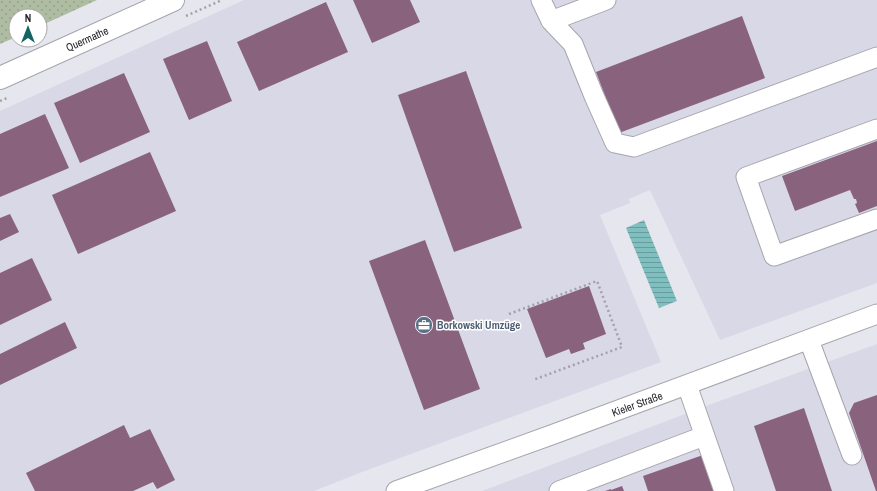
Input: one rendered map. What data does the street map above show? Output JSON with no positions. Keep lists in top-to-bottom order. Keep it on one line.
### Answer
{"streets":{"main road":["Quermathe"],"street":["Kieler Straße"]},"places":{"office":["Borkowski Umzüge"]},"north":"top"}
